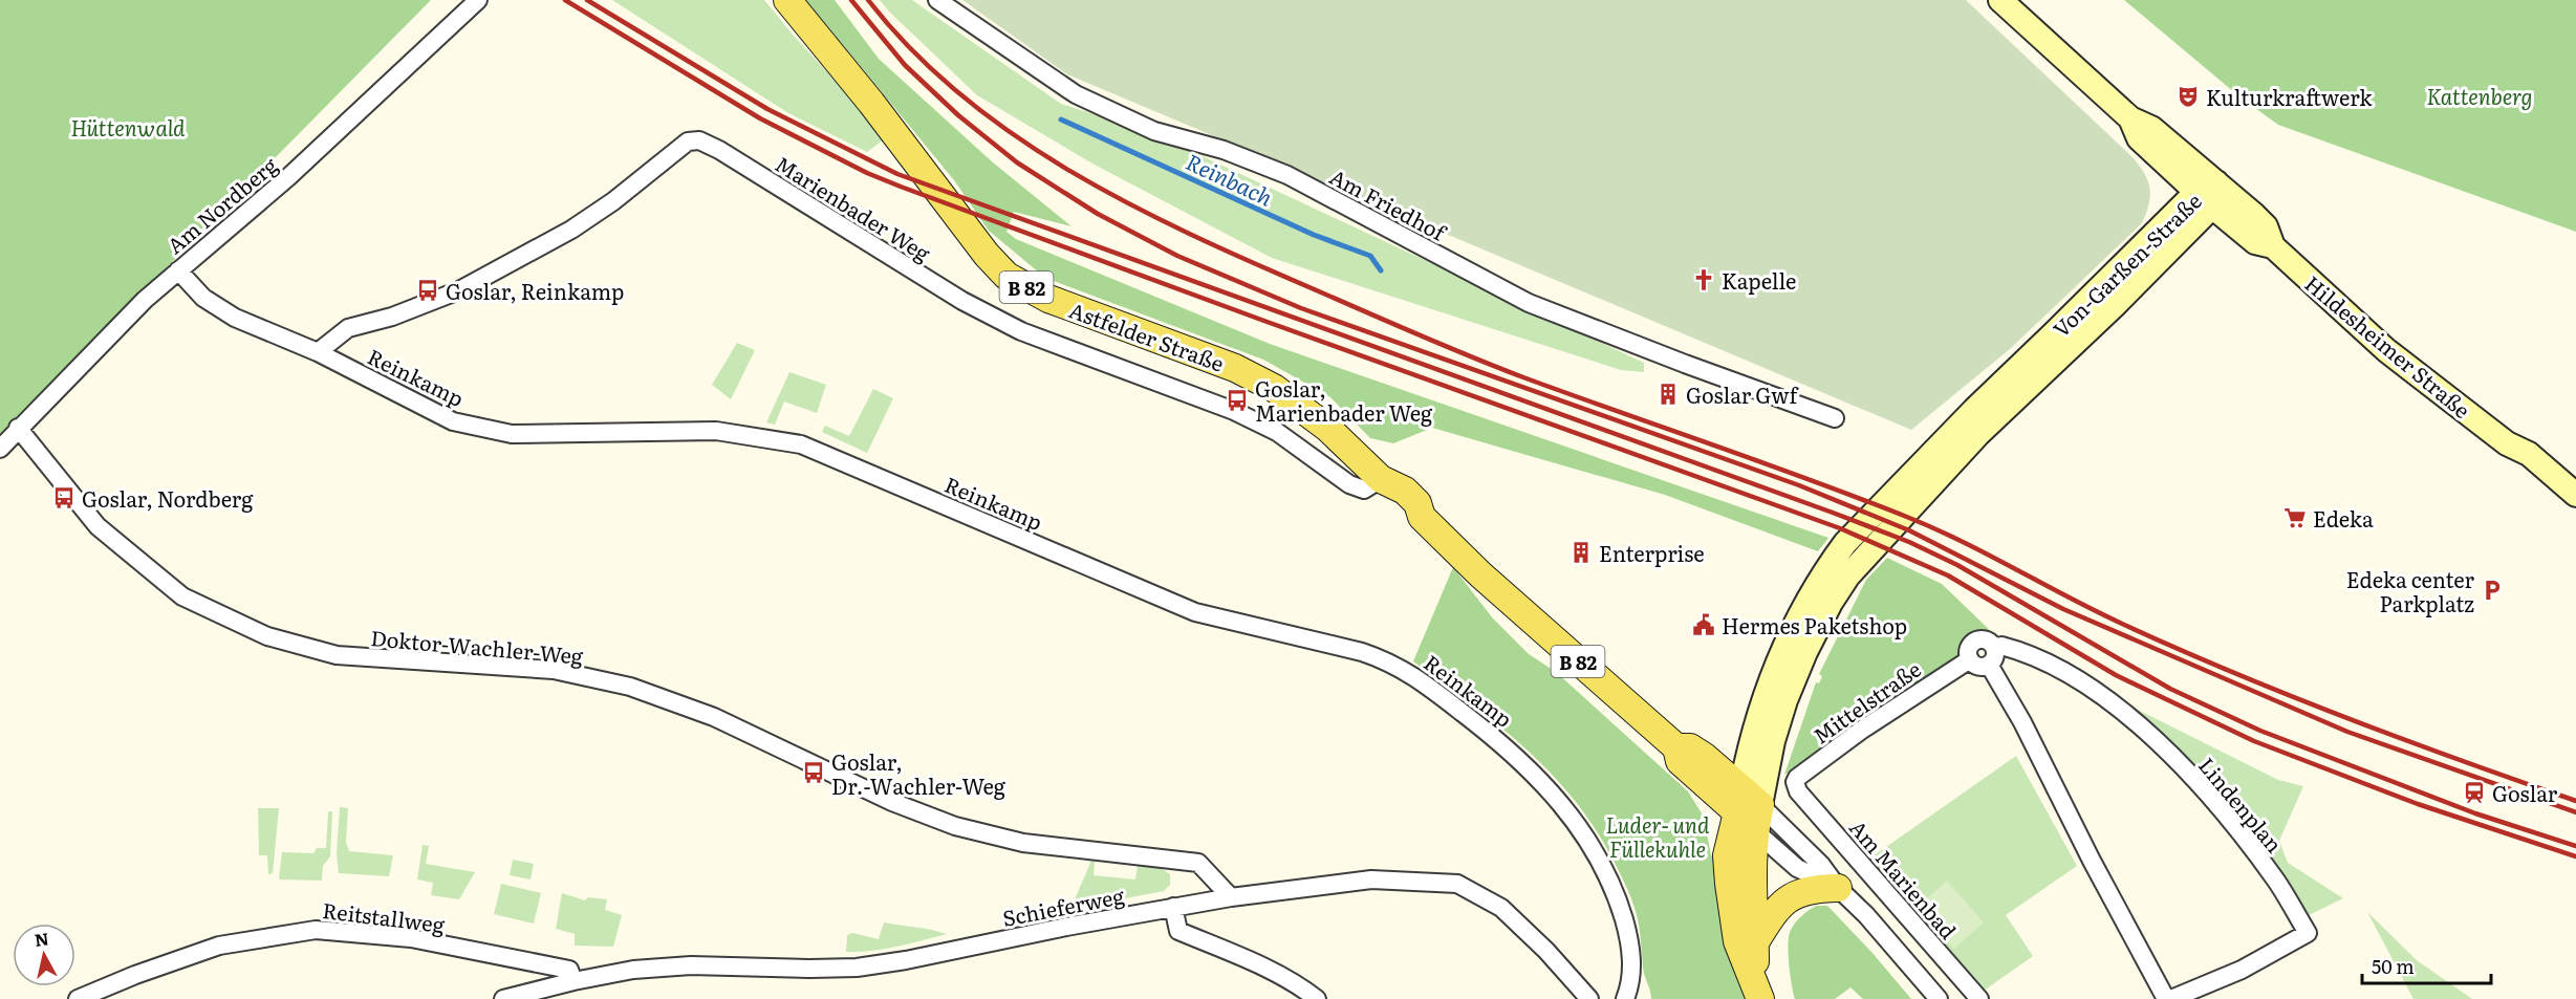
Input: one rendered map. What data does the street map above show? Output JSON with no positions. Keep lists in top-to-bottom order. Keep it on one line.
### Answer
{"streets":{"main road":["Von-Garßen-Straße","B 82","Astfelder Straße","Hildesheimer Straße"],"street":["Am Friedhof","Am Nordberg","Marienbader Weg","Reinkamp","Doktor-Wachler-Weg","Mittelstraße","Lindenplan","Am Marienbad","Schieferweg","Reitstallweg"]},"crossings":[["Am Nordberg","Reinkamp"],["Am Nordberg","Doktor-Wachler-Weg"],["Marienbader Weg","Astfelder Straße"],["Marienbader Weg","Reinkamp"],["Von-Garßen-Straße","Astfelder Straße"],["Von-Garßen-Straße","Hildesheimer Straße"],["Doktor-Wachler-Weg","Schieferweg"],["Mittelstraße","Lindenplan"],["Mittelstraße","Am Marienbad"],["Schieferweg","Reitstallweg"]],"water":["Reinbach"],"parks":["Kattenberg","Hüttenwald","Luder- und Füllekuhle"],"places":{"theatre":["Kulturkraftwerk"],"church":["Kapelle"],"bus stop":["Goslar, Reinkamp","Goslar, Marienbader Weg","Goslar, Nordberg","Goslar, Dr.-Wachler-Weg"],"building":["Goslar Gwf","Enterprise"],"supermarket":["Edeka"],"parking":["Edeka center Parkplatz"],"public building":["Hermes Paketshop"],"station":["Goslar"]},"scale_bar":"50 m","north":"top"}
